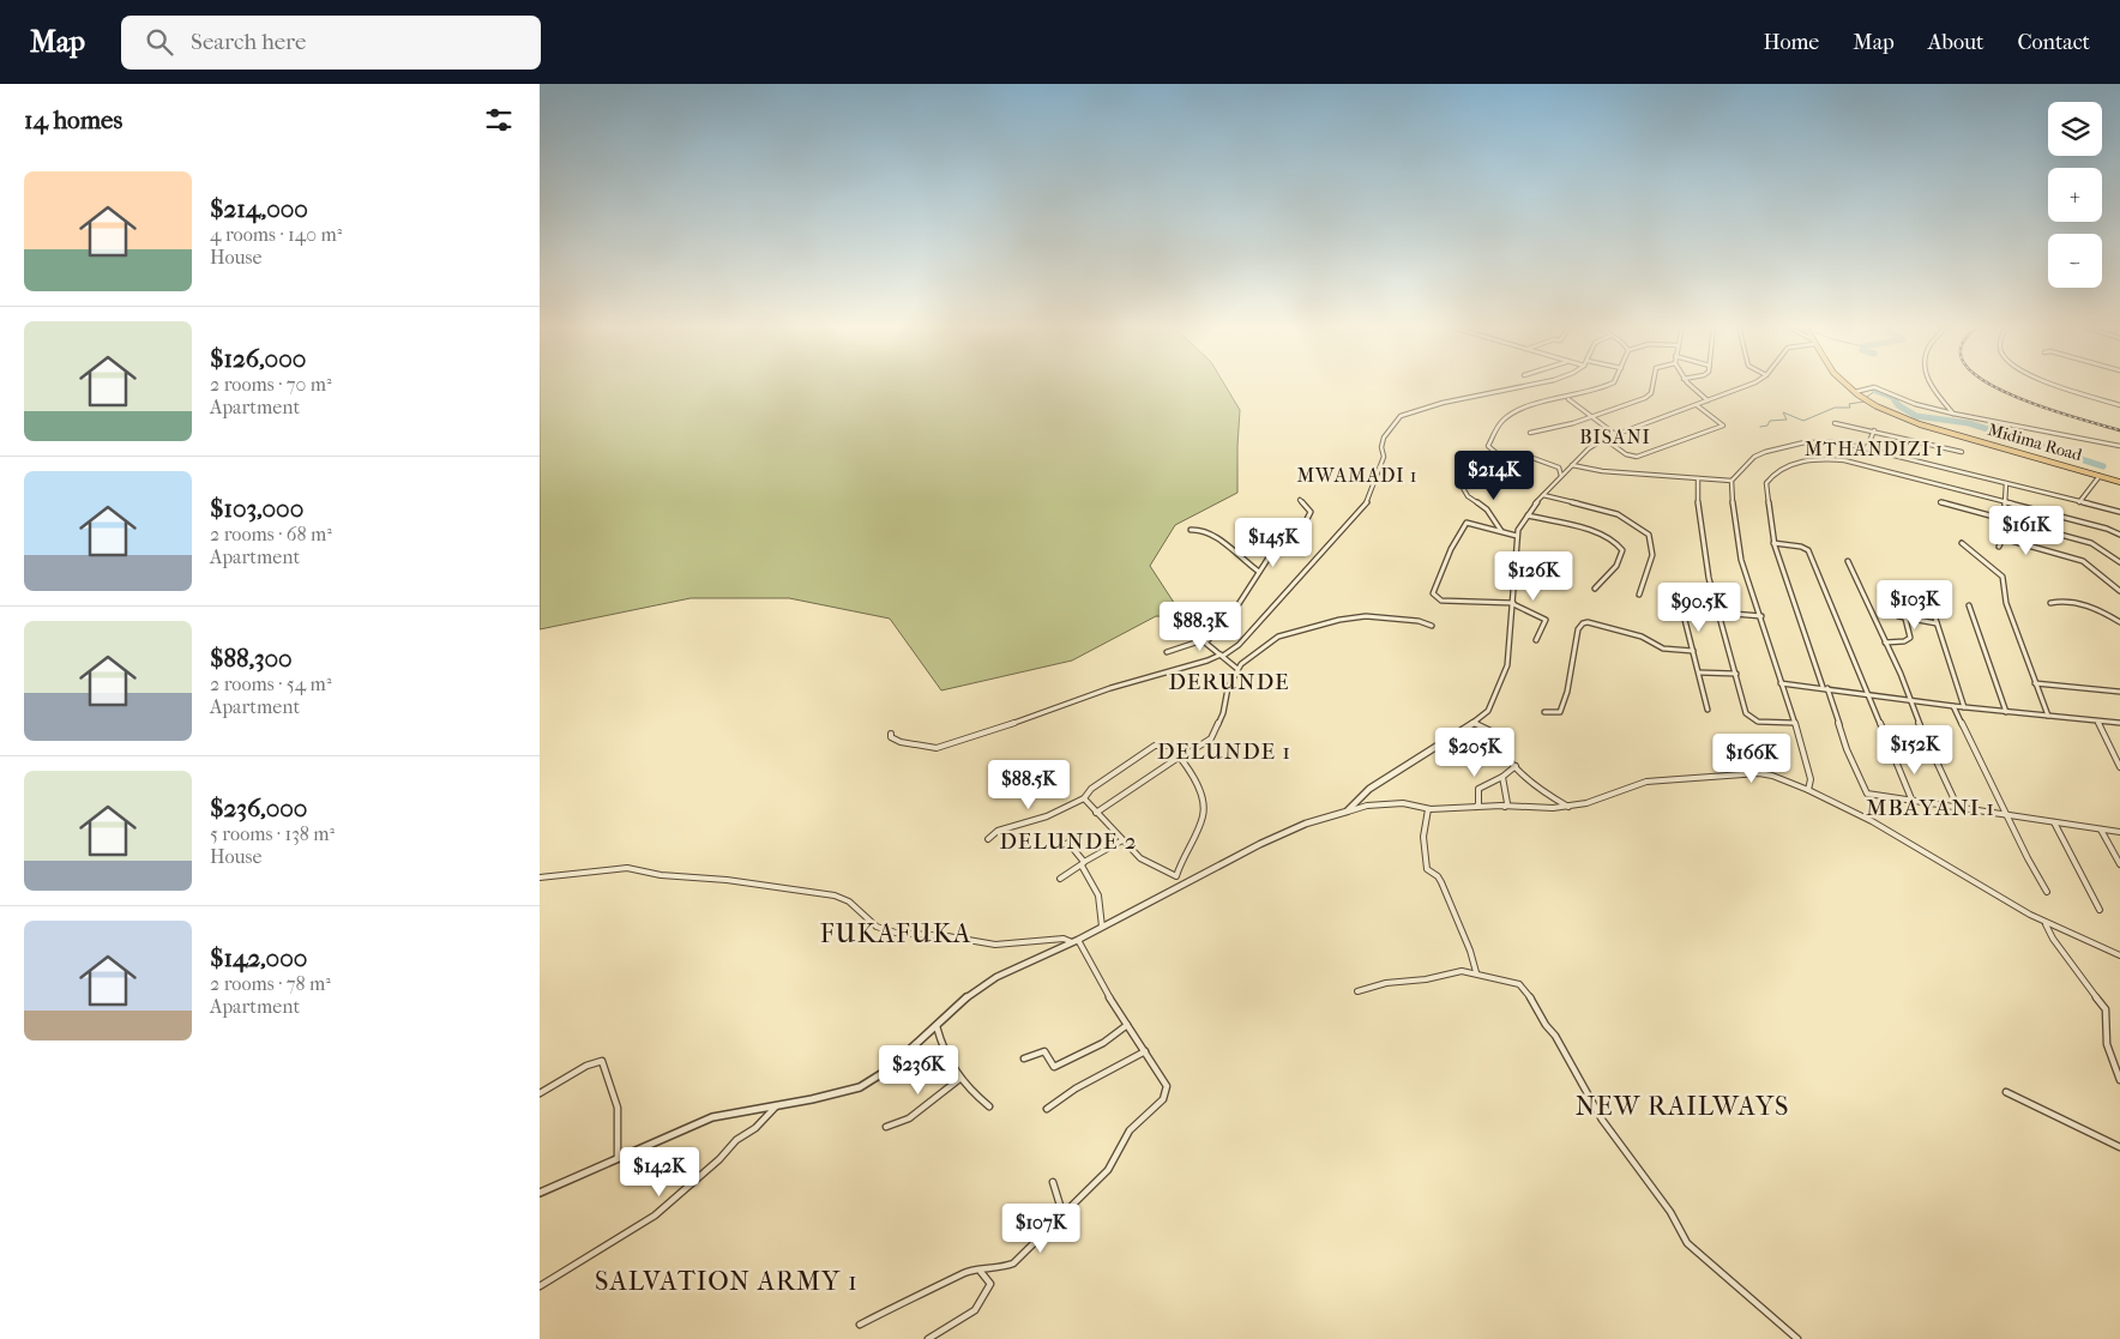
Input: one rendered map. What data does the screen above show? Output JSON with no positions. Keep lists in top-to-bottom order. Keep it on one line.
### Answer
{"streets":{"main road":["Midima Road"]},"districts":["BISANI","MTHANDIZI 1","MWAMADI 1","DERUNDE","DELUNDE 1","MBAYANI 1","DELUNDE 2","FUKAFUKA","NEW RAILWAYS","SALVATION ARMY 1"],"page":{"header":"Map","search":"Search here","nav":["Home","Map","About","Contact"],"heading":"14 homes","map_buttons":["+","−"],"list":[{"name":"$214,000","note":"4 rooms · 140 m² · House"},{"name":"$126,000","note":"2 rooms · 70 m² · Apartment"},{"name":"$103,000","note":"2 rooms · 68 m² · Apartment"},{"name":"$88,300","note":"2 rooms · 54 m² · Apartment"},{"name":"$236,000","note":"5 rooms · 138 m² · House"},{"name":"$142,000","note":"2 rooms · 78 m² · Apartment"}],"price":["$214K","$161K","$145K","$126K","$103K","$90.5K","$88.3K","$152K","$205K","$166K","$88.5K","$236K","$142K","$107K"]}}
